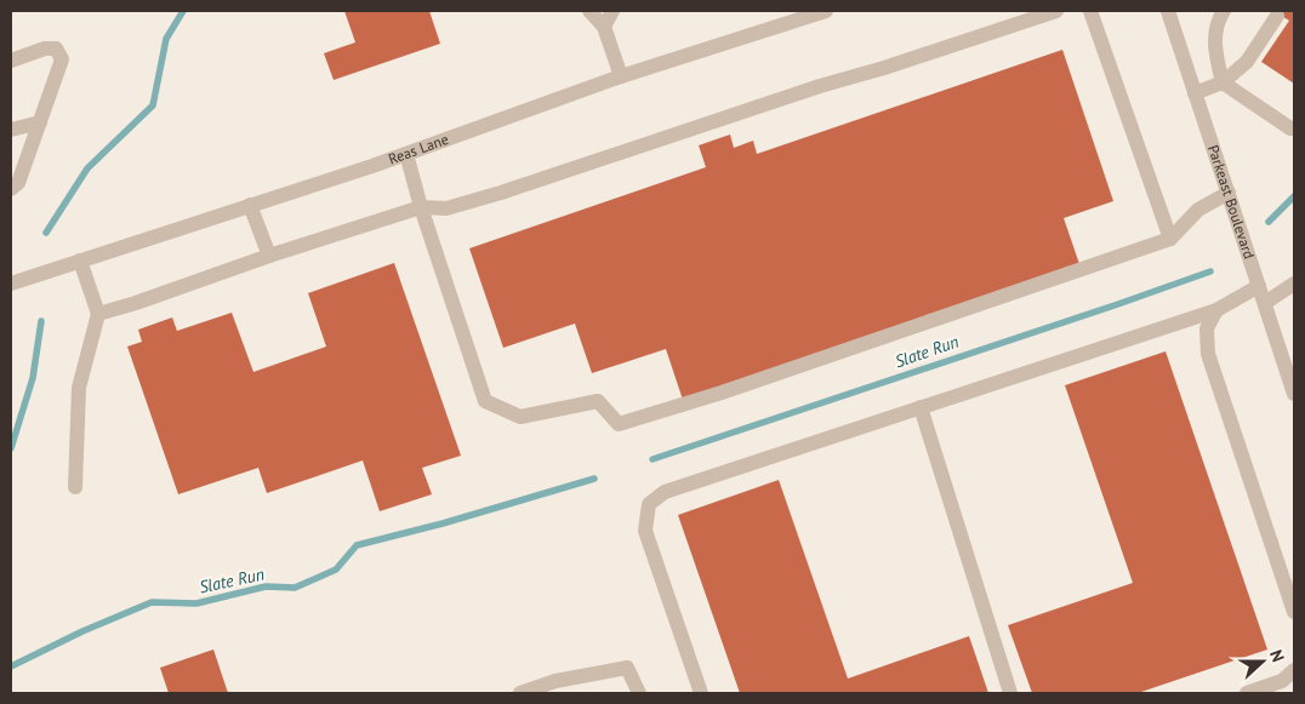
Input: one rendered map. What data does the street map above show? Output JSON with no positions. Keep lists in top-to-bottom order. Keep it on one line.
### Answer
{"streets":{"street":["Reas Lane","Parkeast Boulevard"]},"water":["Slate Run"],"north":"right"}
